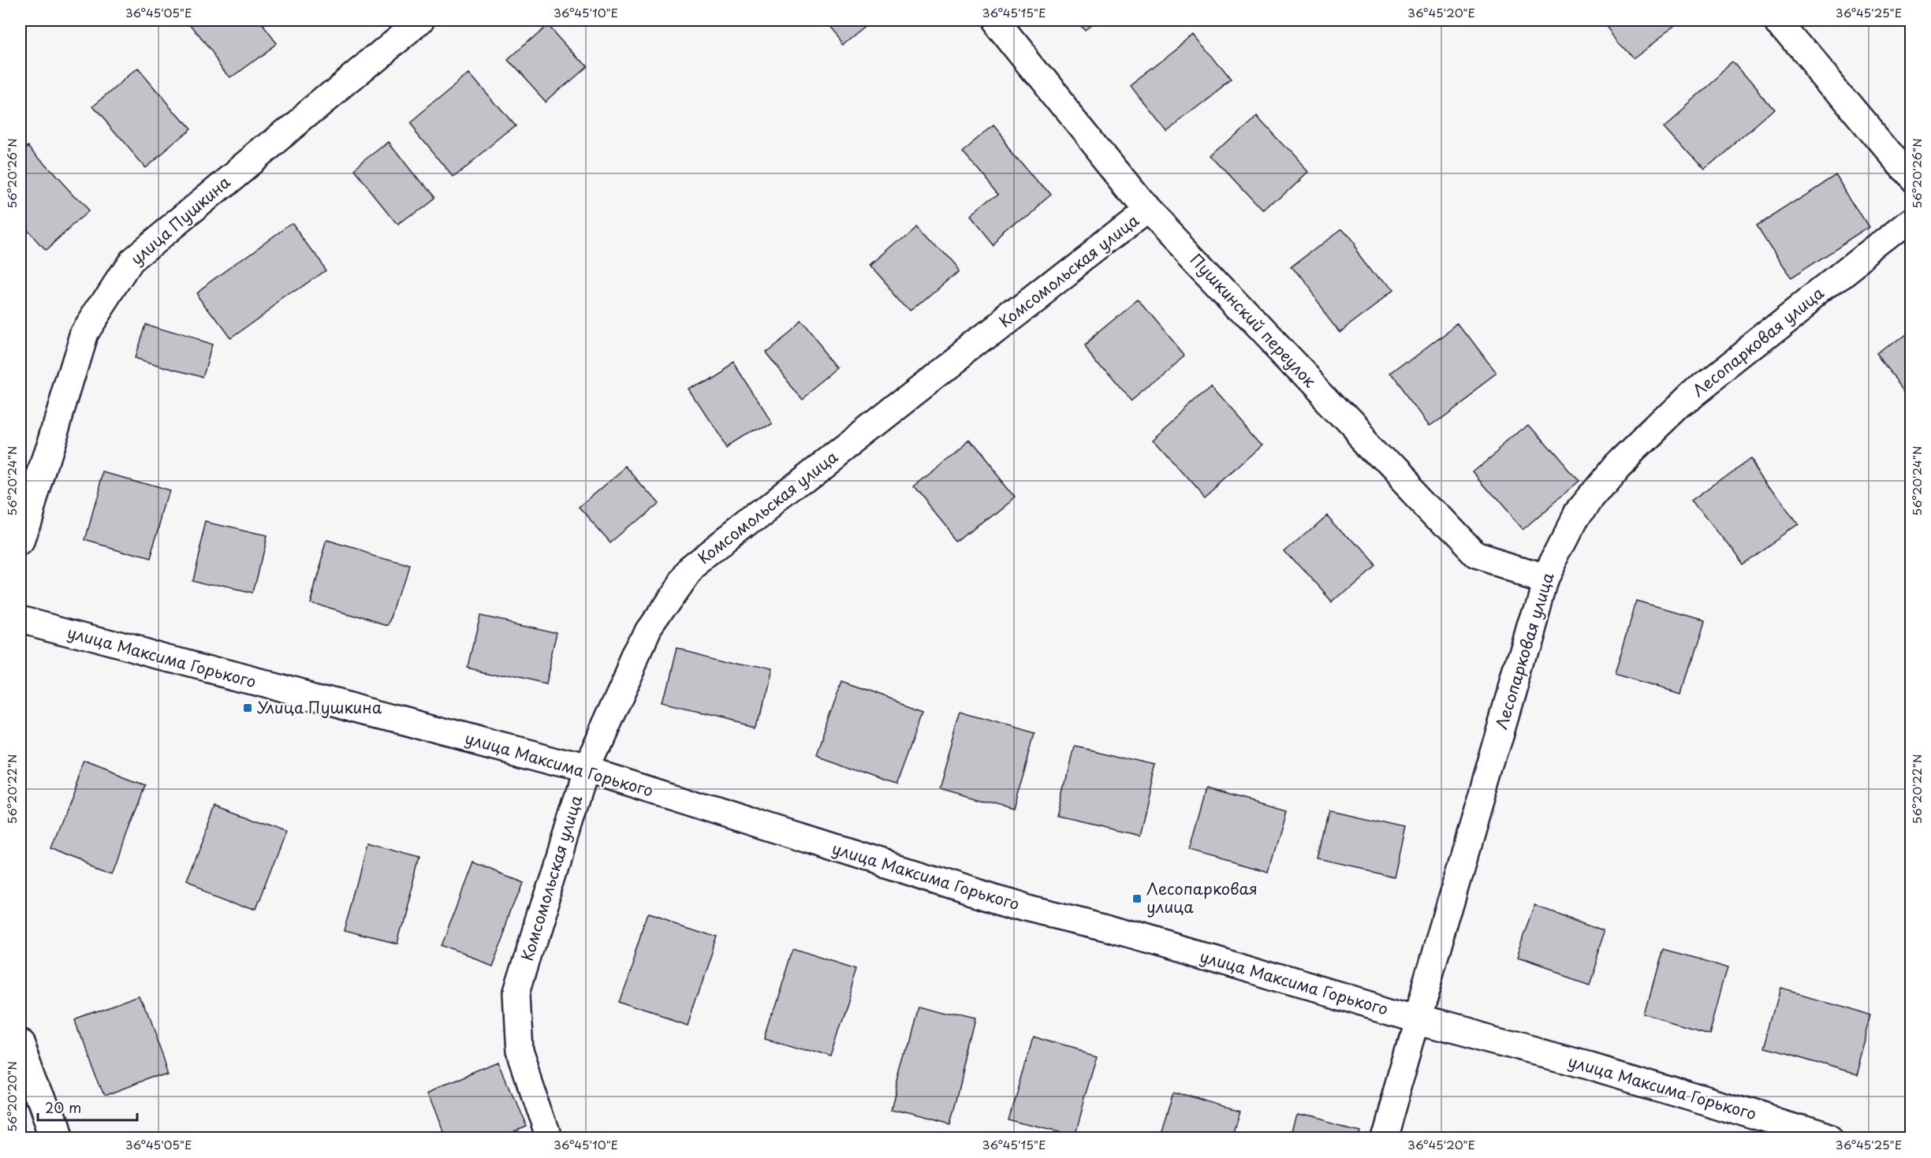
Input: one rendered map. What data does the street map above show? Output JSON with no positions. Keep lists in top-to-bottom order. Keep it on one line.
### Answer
{"streets":{"street":["улица Пушкина","Комсомольская улица","Пушкинский переулок","Лесопарковая улица","улица Максима Горького"]},"crossings":[["Комсомольская улица","Пушкинский переулок"],["Комсомольская улица","улица Максима Горького"],["Пушкинский переулок","Лесопарковая улица"],["Лесопарковая улица","улица Максима Горького"]],"places":{"transit":["Улица Пушкина","Лесопарковая улица"]},"scale_bar":"20 m","coordinates":["36°45'05\"E","36°45'10\"E","36°45'15\"E","36°45'20\"E","36°45'25\"E","56°20'26\"N","56°20'24\"N","56°20'22\"N","56°20'20\"N"]}
